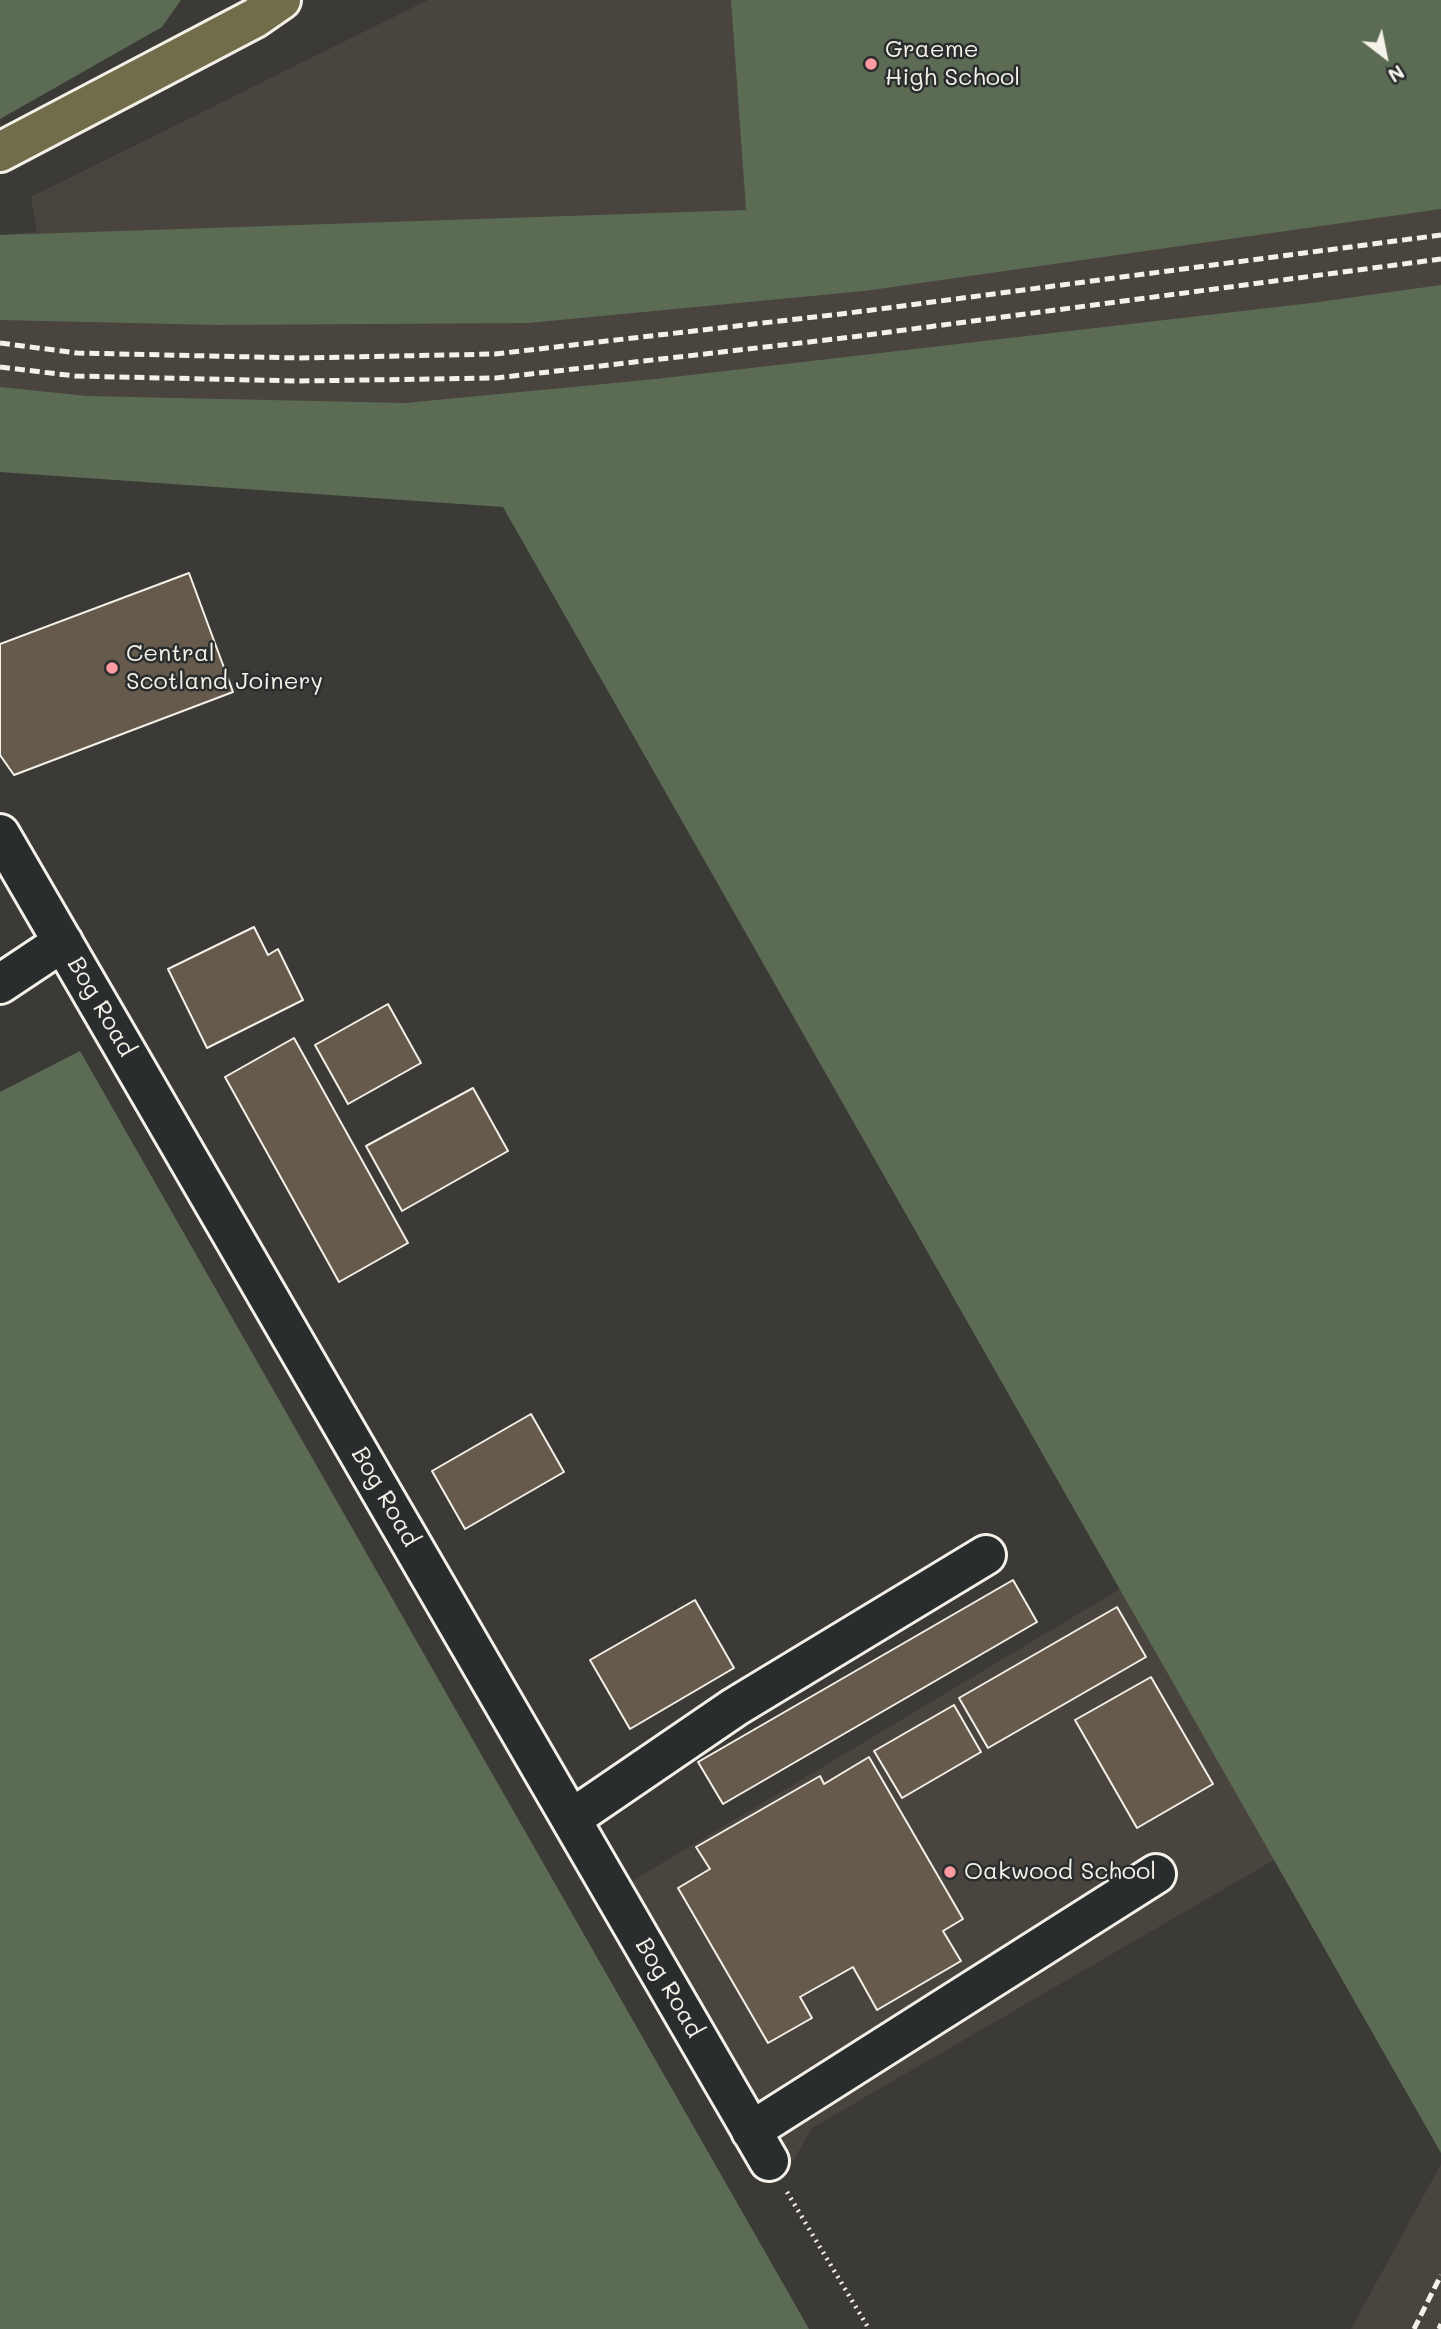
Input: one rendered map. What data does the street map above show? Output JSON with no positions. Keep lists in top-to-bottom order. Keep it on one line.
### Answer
{"streets":{"street":["Bog Road"]},"places":["Graeme High School","Central Scotland Joinery","Oakwood School"],"north":"bottom right"}
